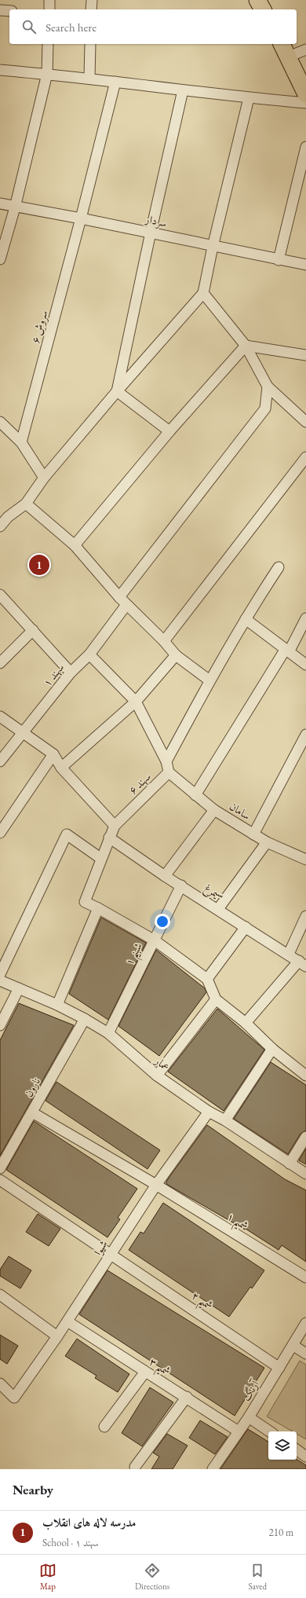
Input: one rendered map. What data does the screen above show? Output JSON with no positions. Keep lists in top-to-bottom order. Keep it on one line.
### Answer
{"streets":{"street":["سردار","سروش ۶","سهند ۱","سهند ۶","سامان","سیمرغ","شبنم ۱","عمار","نارون","شمیم ۱","شیوا","شمیم ۲","شمیم ۳","آرنگ"]},"crossings":[["سردار","سروش ۶"],["سهند ۶","سامان"],["سهند ۶","سیمرغ"],["سیمرغ","شبنم ۱"],["شبنم ۱","عمار"],["عمار","نارون"],["عمار","شیوا"],["نارون","شمیم ۱"],["شمیم ۱","شیوا"],["شیوا","شمیم ۲"],["شیوا","شمیم ۳"],["شمیم ۲","آرنگ"],["شمیم ۳","آرنگ"]],"page":{"search":"Search here","pins":"1","heading":"Nearby","list":[{"mark":"1","name":"مدرسه لاله های انقلاب","note":"School · سهند ۱","value":"210 m"}],"nav":["Map","Directions","Saved"]}}
